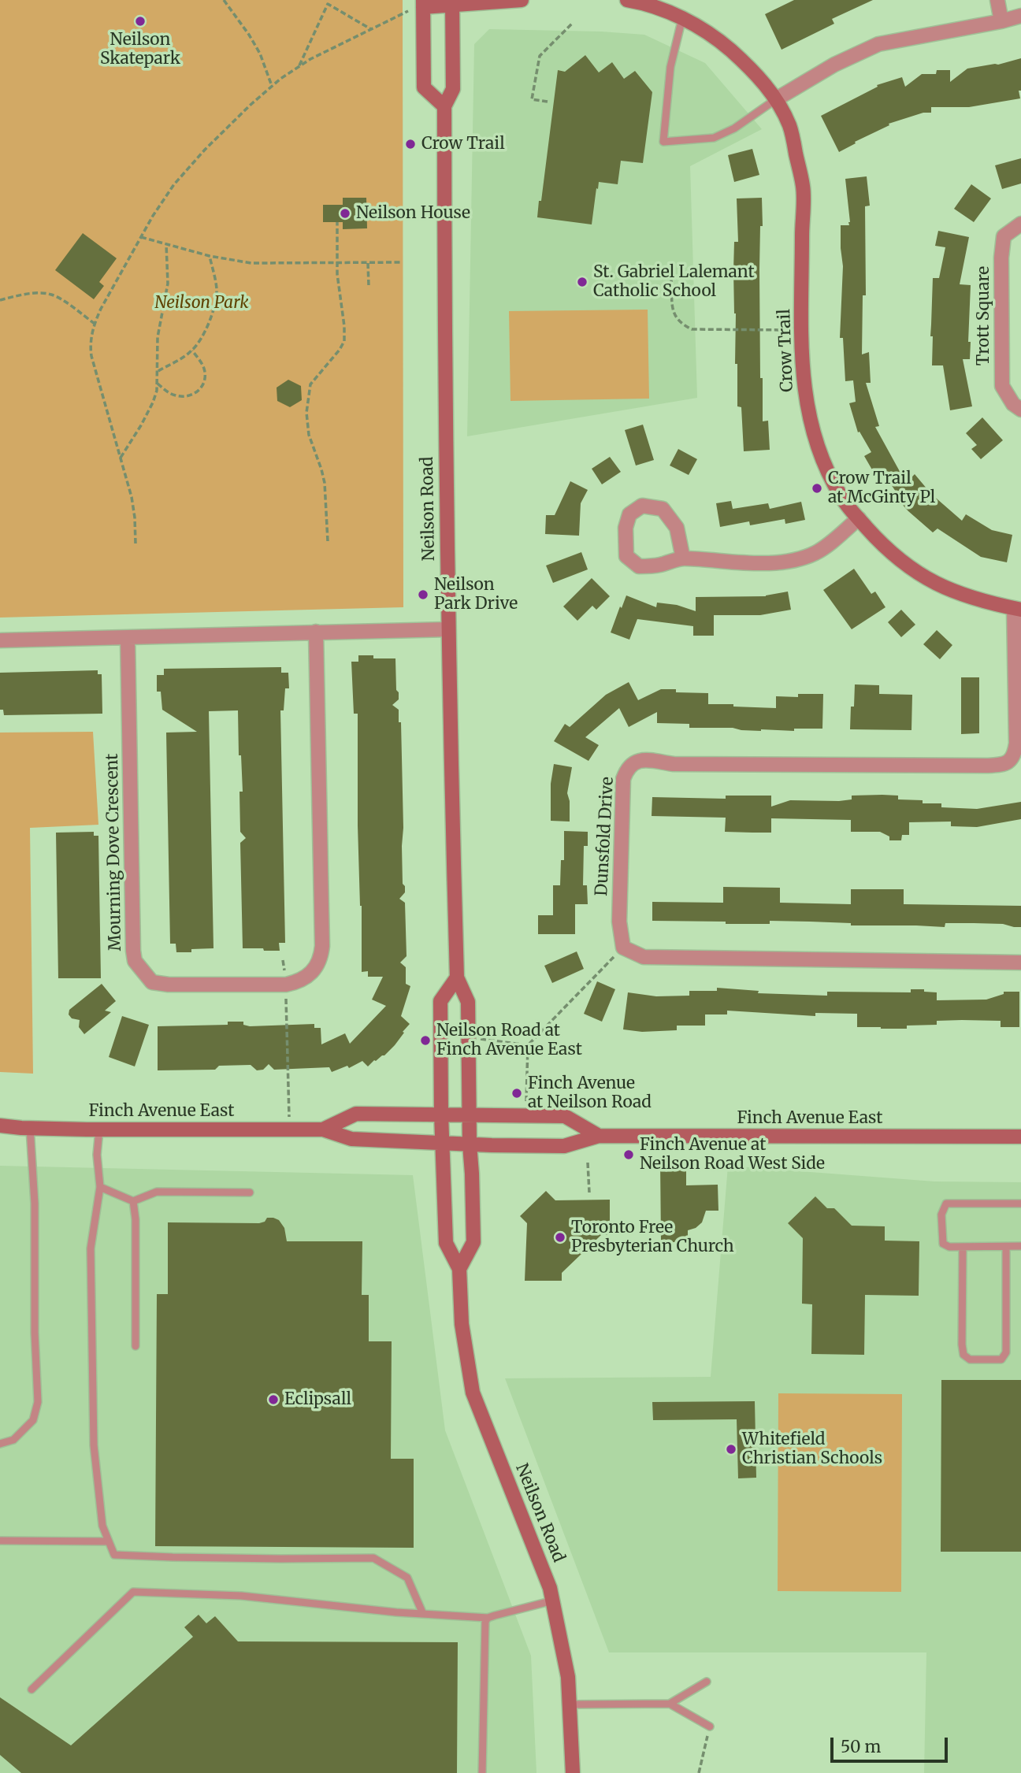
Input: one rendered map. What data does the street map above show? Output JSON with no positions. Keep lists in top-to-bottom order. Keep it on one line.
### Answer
{"streets":{"main road":["Crow Trail","Neilson Road","Finch Avenue East"],"street":["Trott Square","Dunsfold Drive","Mourning Dove Crescent"]},"crossings":[["Crow Trail","Dunsfold Drive"],["Neilson Road","Finch Avenue East"]],"parks":["Neilson Park"],"places":["Neilson Skatepark","Crow Trail","Neilson House","St. Gabriel Lalemant Catholic School","Crow Trail at McGinty Pl","Neilson Park Drive","Neilson Road at Finch Avenue East","Finch Avenue at Neilson Road","Finch Avenue at Neilson Road West Side","Toronto Free Presbyterian Church","Eclipsall","Whitefield Christian Schools"],"scale_bar":"50 m"}
